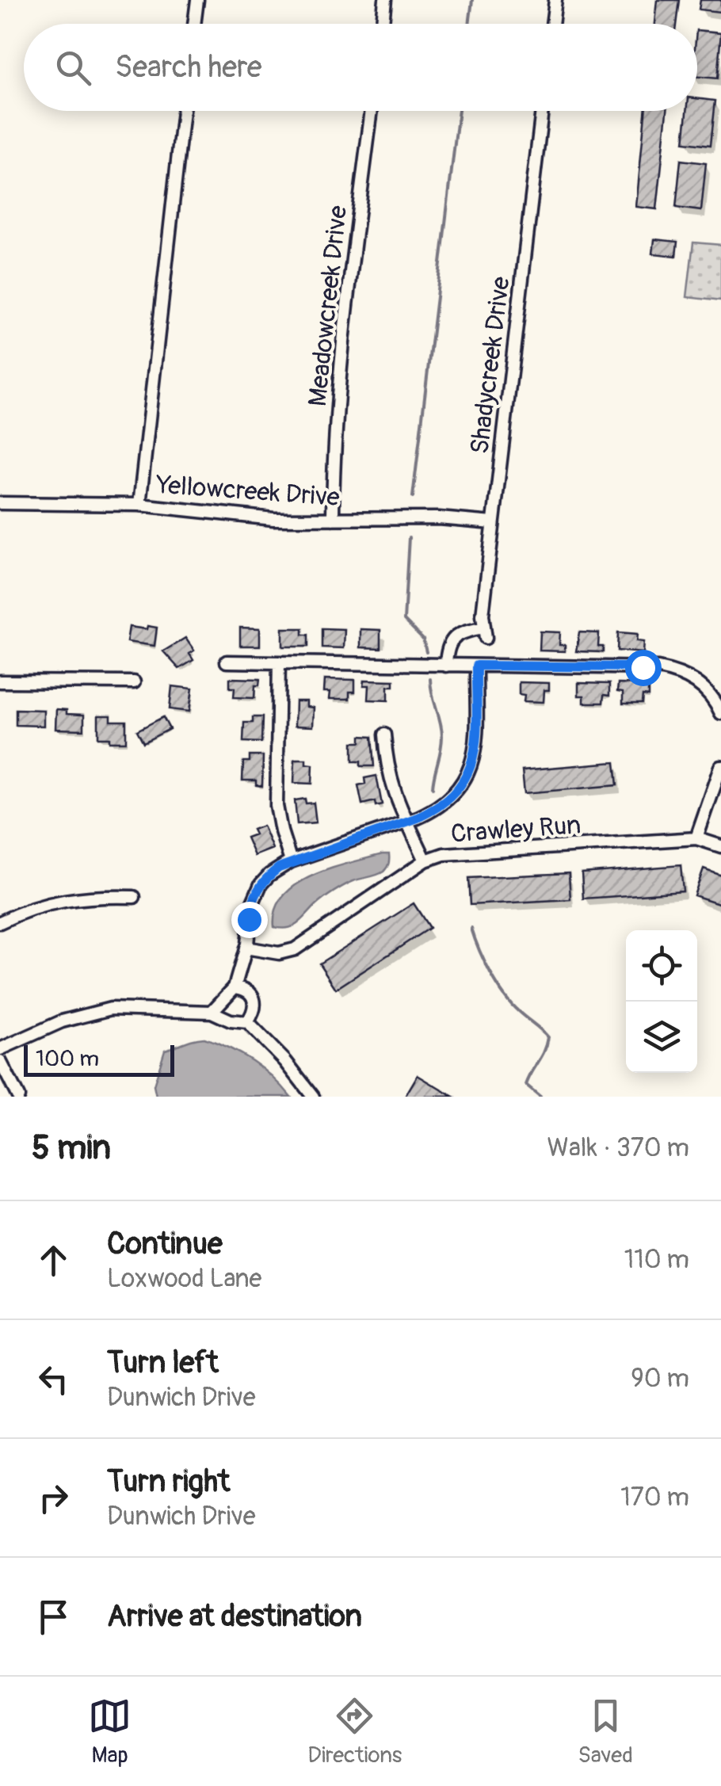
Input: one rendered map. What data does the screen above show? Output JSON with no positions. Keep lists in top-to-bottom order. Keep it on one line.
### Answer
{"streets":{"street":["Meadowcreek Drive","Shadycreek Drive","Yellowcreek Drive","Crawley Run"]},"crossings":[["Meadowcreek Drive","Yellowcreek Drive"],["Shadycreek Drive","Yellowcreek Drive"]],"scale_bar":"100 m","page":{"search":"Search here","scale":"100 m","heading":["5 min","Walk · 370 m"],"list":[["Continue","Loxwood Lane","110 m"],["Turn left","Dunwich Drive","90 m"],["Turn right","Dunwich Drive","170 m"],"Arrive at destination"],"nav":["Map","Directions","Saved"]}}
